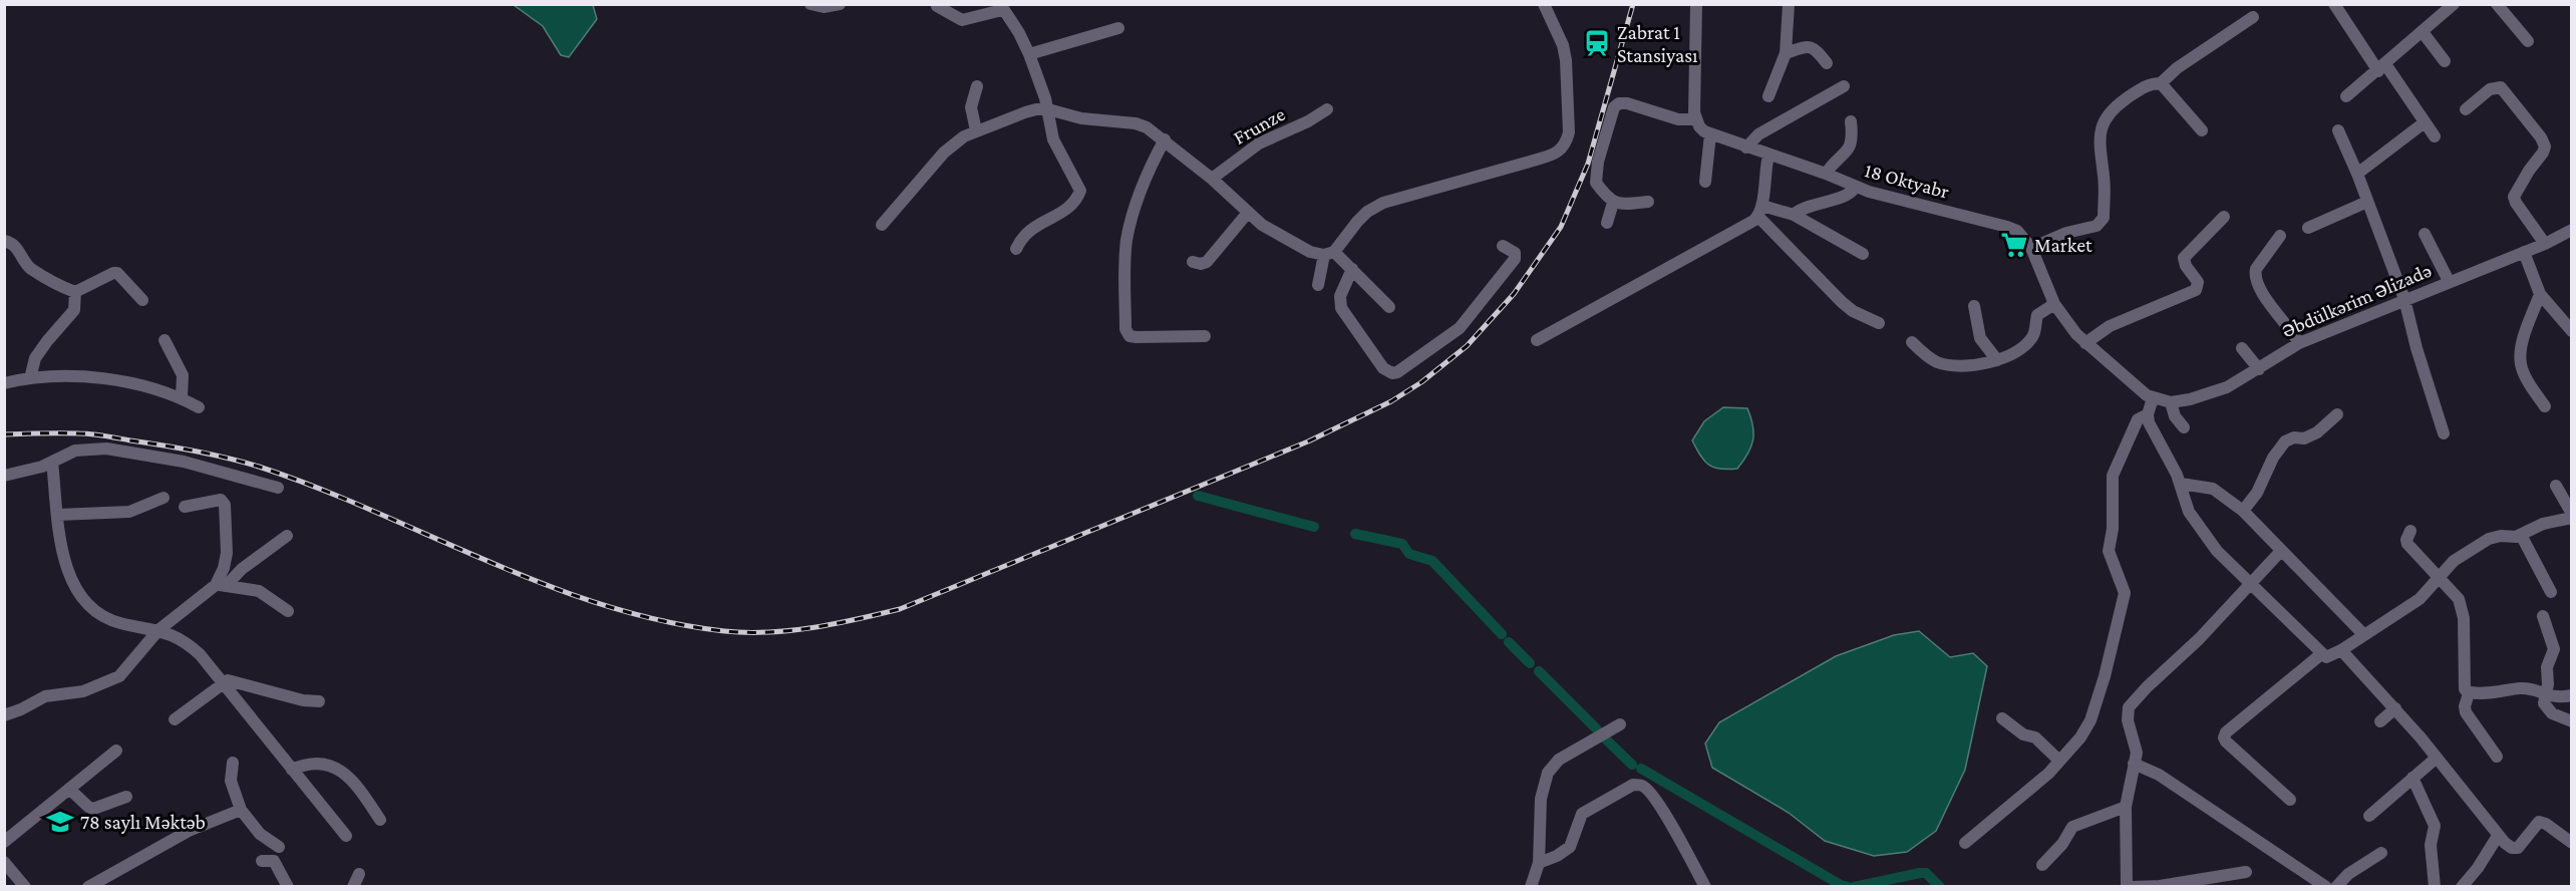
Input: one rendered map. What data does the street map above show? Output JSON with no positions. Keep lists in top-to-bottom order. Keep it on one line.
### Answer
{"streets":{"street":["Frunze","18 Oktyabr","Əbdülkərim Əlizadə"]},"crossings":[["18 Oktyabr","Əbdülkərim Əlizadə"]],"places":{"station":["Zabrat 1 Stansiyası"],"supermarket":["Market"],"school or university":["78 saylı Məktəb"]}}
